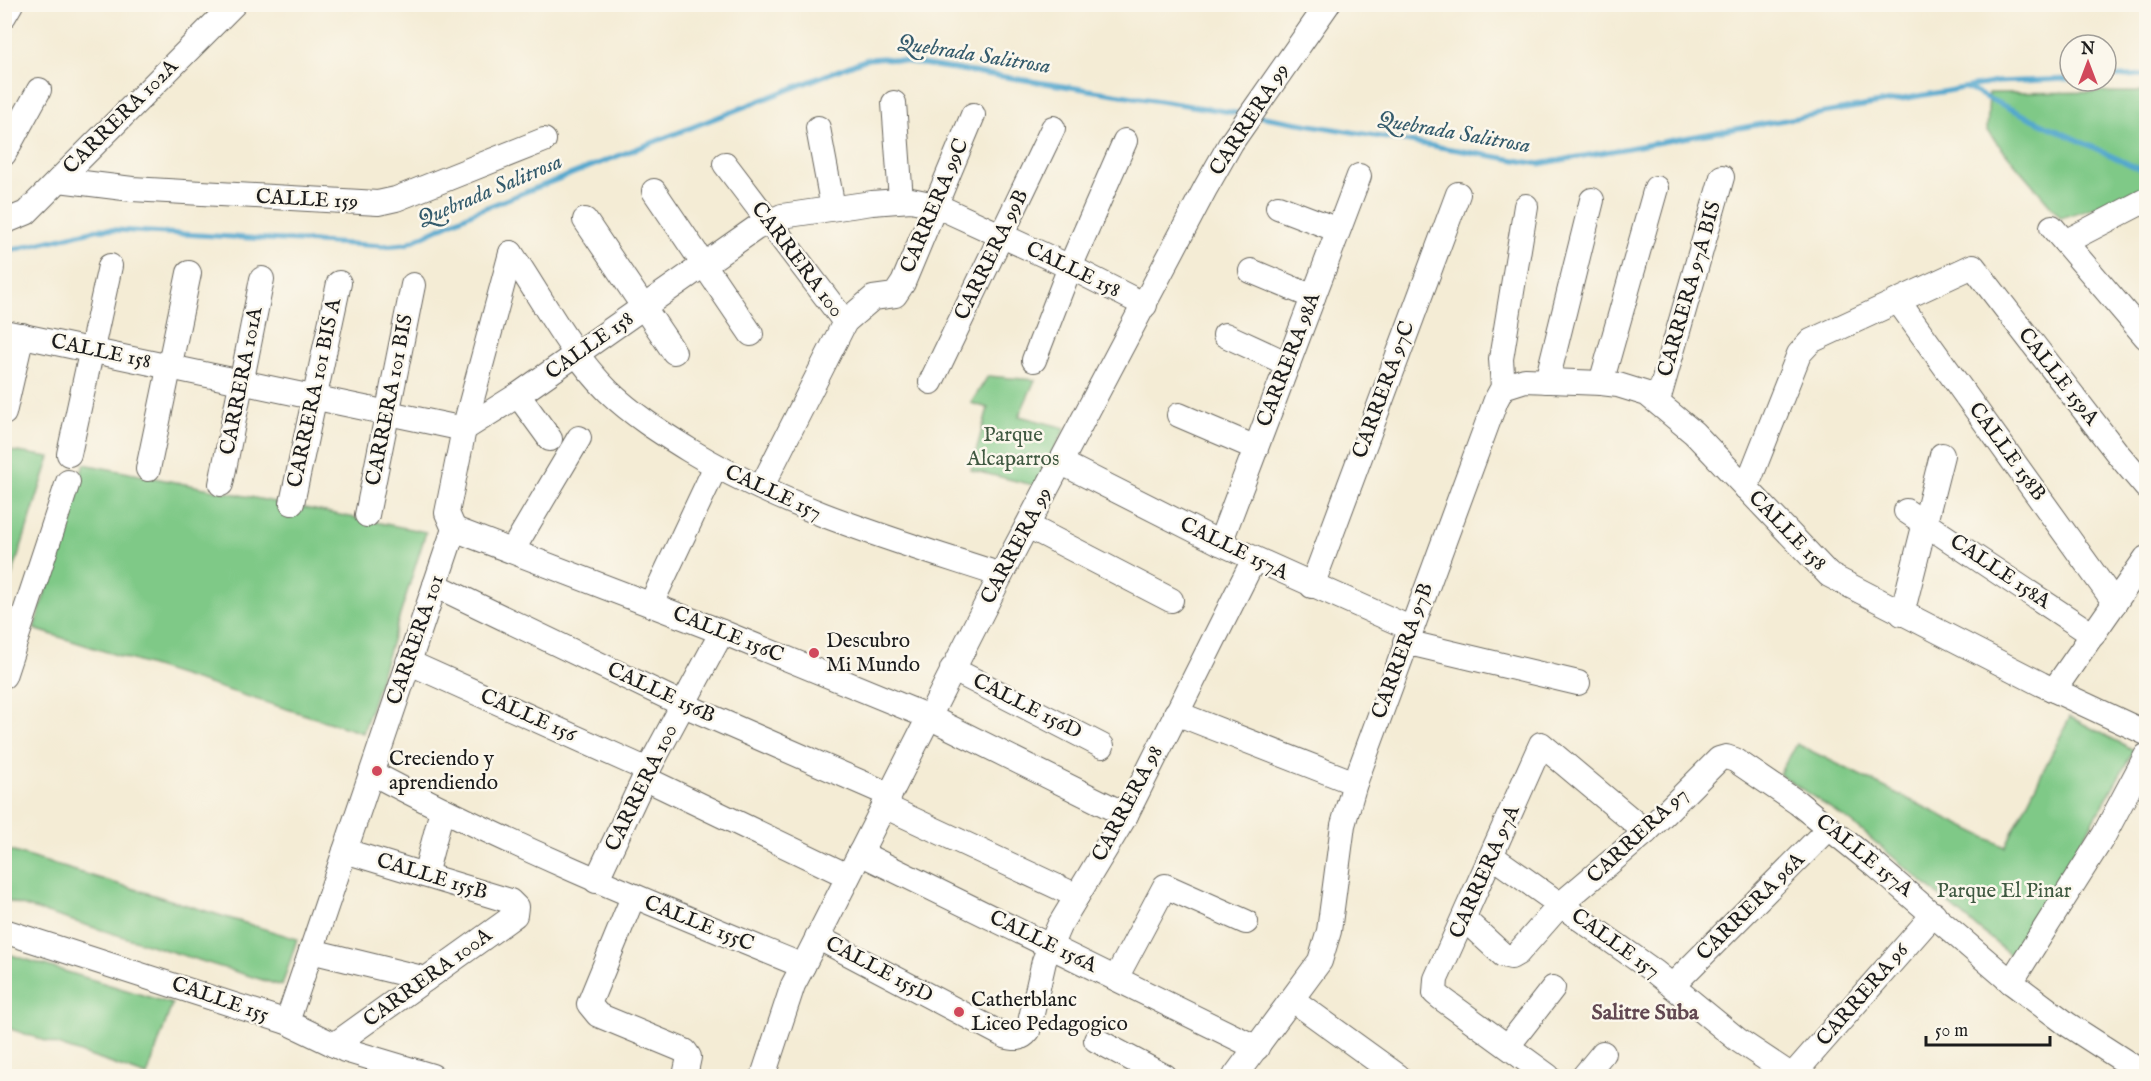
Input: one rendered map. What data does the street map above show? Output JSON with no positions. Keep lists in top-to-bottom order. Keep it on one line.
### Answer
{"streets":{"street":["CARRERA 102A","CARRERA 99","CALLE 159","CARRERA 99C","CARRERA 99B","CARRERA 100","CALLE 158","CARRERA 97A BIS","CARRERA 98A","CALLE 159A","CARRERA 101A","CARRERA 97C","CARRERA 101 BIS A","CARRERA 101 BIS","CALLE 158B","CALLE 157","CALLE 157A","CALLE 158A","CALLE 156C","CARRERA 101","CARRERA 97B","CALLE 156B","CALLE 156D","CALLE 156","CARRERA 98","CARRERA 97","CARRERA 97A","CALLE 155B","CARRERA 96A","CALLE 155C","CALLE 156A","CALLE 155D","CARRERA 100A","CARRERA 96","CALLE 155"]},"crossings":[["CARRERA 102A","CALLE 159"],["CARRERA 99","CALLE 158"],["CARRERA 99","CALLE 157"],["CARRERA 99","CALLE 157A"],["CARRERA 99","CALLE 156C"],["CARRERA 99","CALLE 156B"],["CARRERA 99","CALLE 156D"],["CARRERA 99","CALLE 156"],["CARRERA 99","CALLE 155C"],["CARRERA 99","CALLE 156A"],["CARRERA 99","CALLE 155D"],["CARRERA 99C","CARRERA 100"],["CARRERA 99C","CALLE 158"],["CARRERA 99B","CALLE 158"],["CARRERA 100","CALLE 158"],["CARRERA 100","CALLE 157"],["CARRERA 100","CALLE 156C"],["CARRERA 100","CALLE 156B"],["CARRERA 100","CALLE 156"],["CARRERA 100","CALLE 155C"],["CALLE 158","CARRERA 97A BIS"],["CALLE 158","CARRERA 101A"],["CALLE 158","CARRERA 101 BIS A"],["CALLE 158","CARRERA 101 BIS"],["CALLE 158","CALLE 157"],["CALLE 158","CARRERA 101"],["CALLE 158","CARRERA 97B"],["CARRERA 98A","CALLE 157A"],["CALLE 159A","CALLE 158B"],["CARRERA 97C","CALLE 157A"],["CALLE 157","CARRERA 101"],["CALLE 157","CARRERA 97"],["CALLE 157","CARRERA 97A"],["CALLE 157","CARRERA 96A"],["CALLE 157","CARRERA 96"],["CALLE 157A","CARRERA 97B"],["CALLE 157A","CARRERA 98"],["CALLE 157A","CARRERA 97"],["CALLE 157A","CARRERA 96A"],["CALLE 157A","CARRERA 96"],["CALLE 156C","CARRERA 101"],["CALLE 156C","CARRERA 98"],["CARRERA 101","CALLE 156B"],["CARRERA 101","CALLE 156"],["CARRERA 101","CALLE 155B"],["CARRERA 101","CALLE 155C"],["CARRERA 101","CALLE 155"],["CARRERA 97B","CALLE 156A"],["CALLE 156B","CARRERA 98"],["CARRERA 98","CALLE 156A"],["CARRERA 98","CALLE 155D"],["CARRERA 97","CARRERA 97A"],["CALLE 155B","CARRERA 100A"],["CARRERA 100A","CALLE 155"]],"districts":["Salitre Suba"],"water":["Quebrada Salitrosa"],"parks":["Parque Alcaparros","Parque El Pinar"],"places":["Descubro Mi Mundo","Creciendo y aprendiendo","Catherblanc Liceo Pedagogico"],"scale_bar":"50 m","north":"top"}
